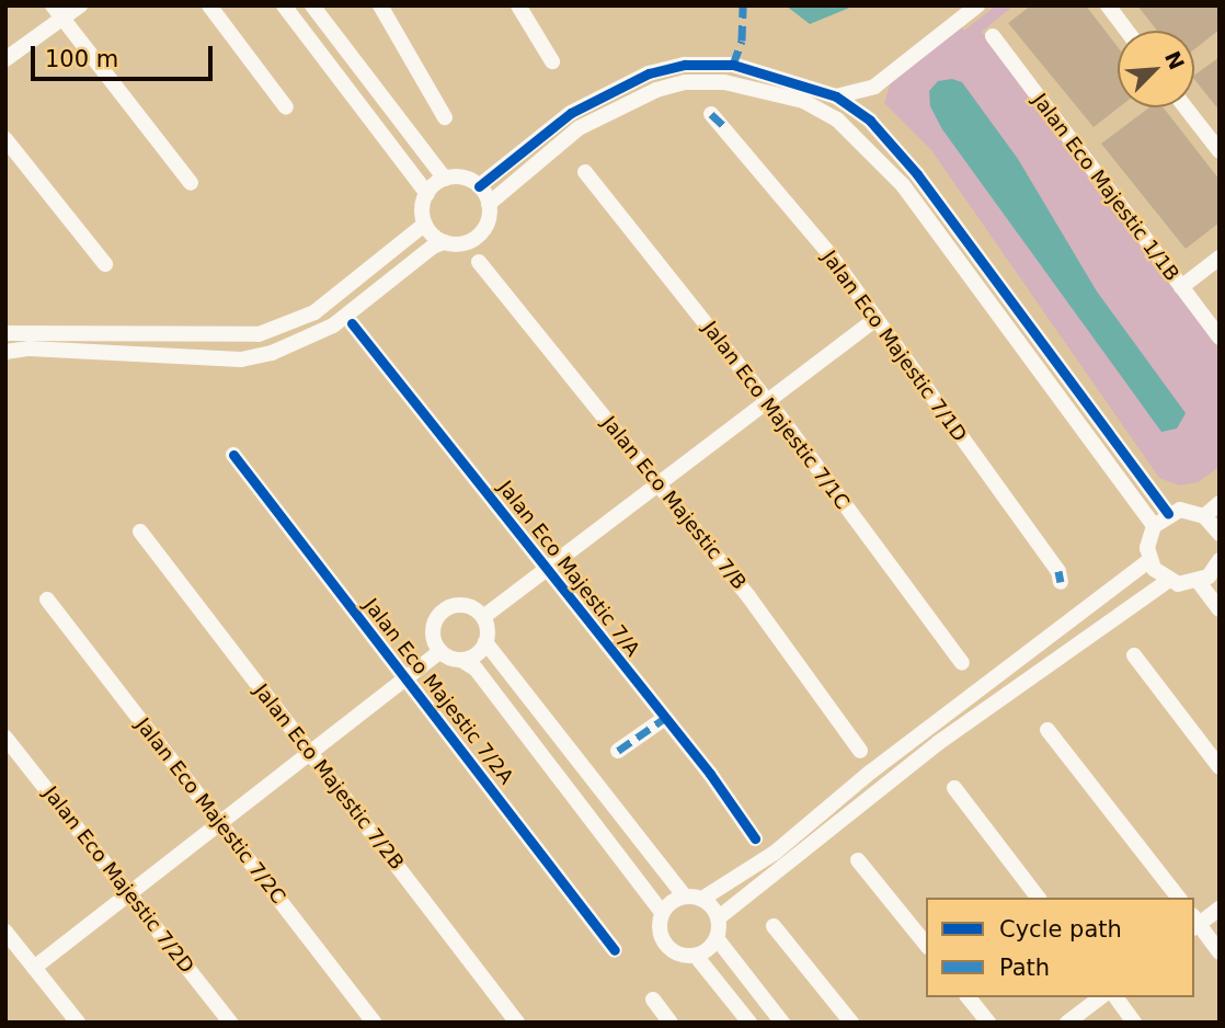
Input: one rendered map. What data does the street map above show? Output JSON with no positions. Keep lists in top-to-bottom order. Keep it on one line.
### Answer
{"streets":{"street":["Jalan Eco Majestic 1/1B","Jalan Eco Majestic 7/1D","Jalan Eco Majestic 7/1C","Jalan Eco Majestic 7/B","Jalan Eco Majestic 7/A","Jalan Eco Majestic 7/2A","Jalan Eco Majestic 7/2B","Jalan Eco Majestic 7/2C","Jalan Eco Majestic 7/2D"]},"legend":["Cycle path","Path"],"scale_bar":"100 m","north":"top right"}
